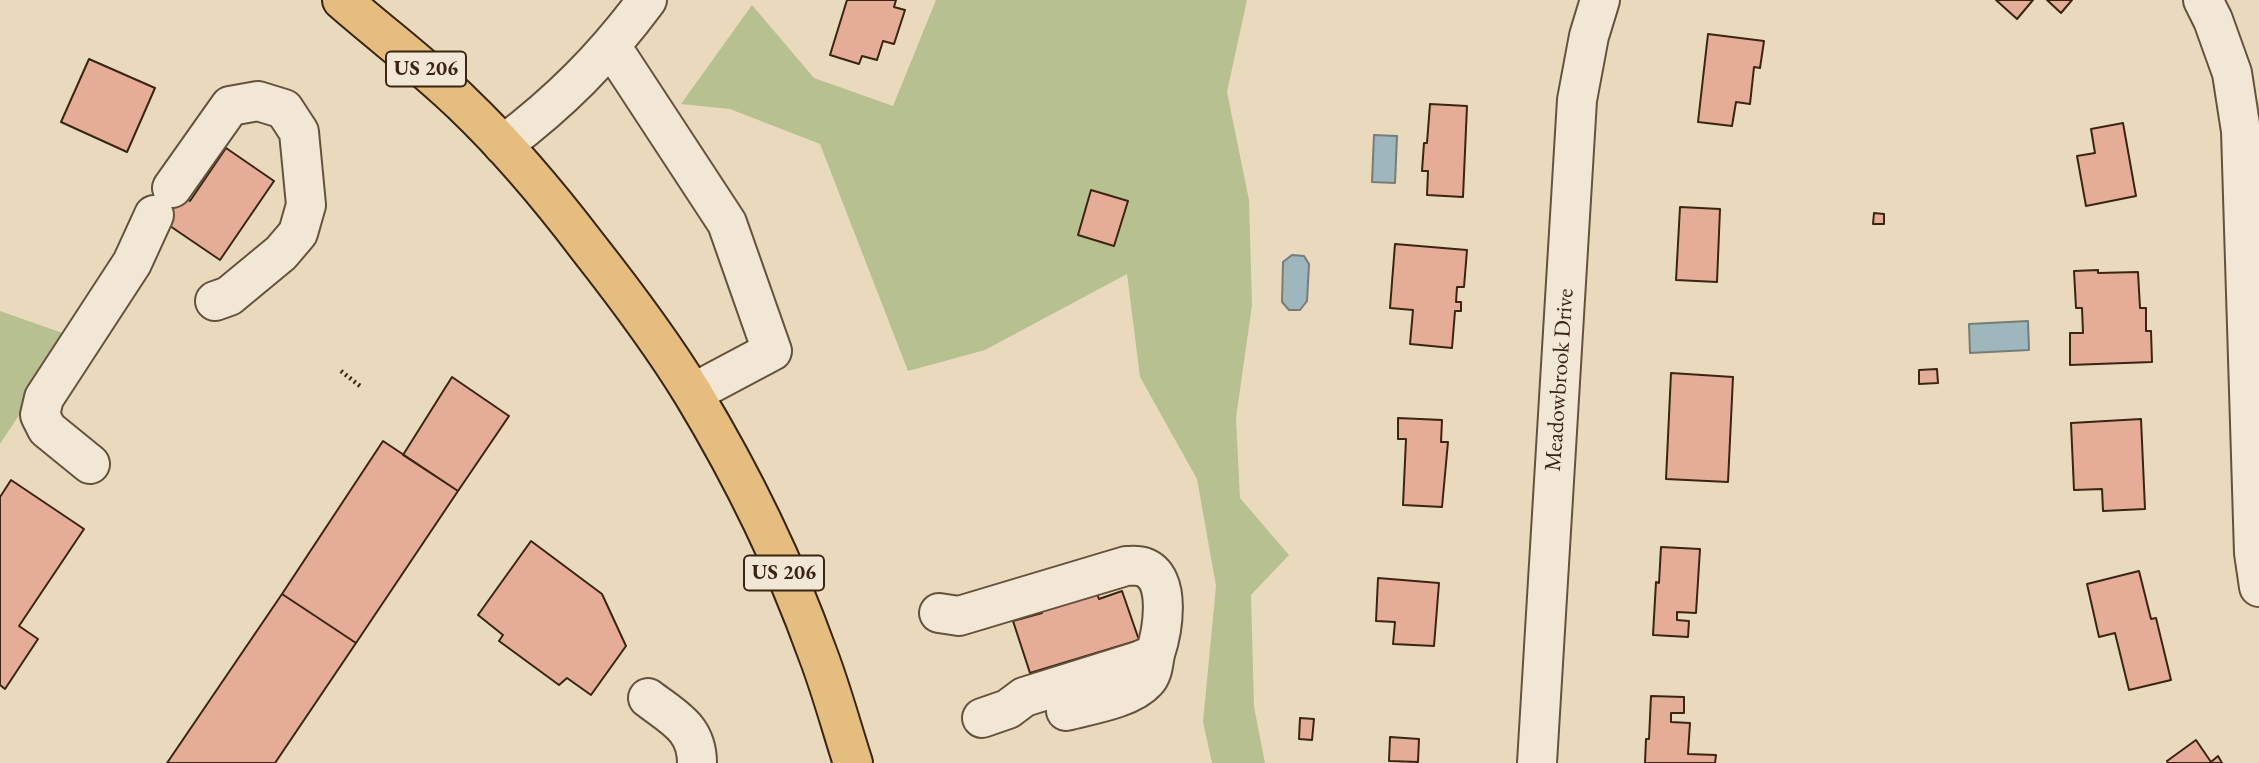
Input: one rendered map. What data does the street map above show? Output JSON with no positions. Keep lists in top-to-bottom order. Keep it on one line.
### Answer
{"streets":{"main road":["US 206"],"street":["Meadowbrook Drive"]}}
